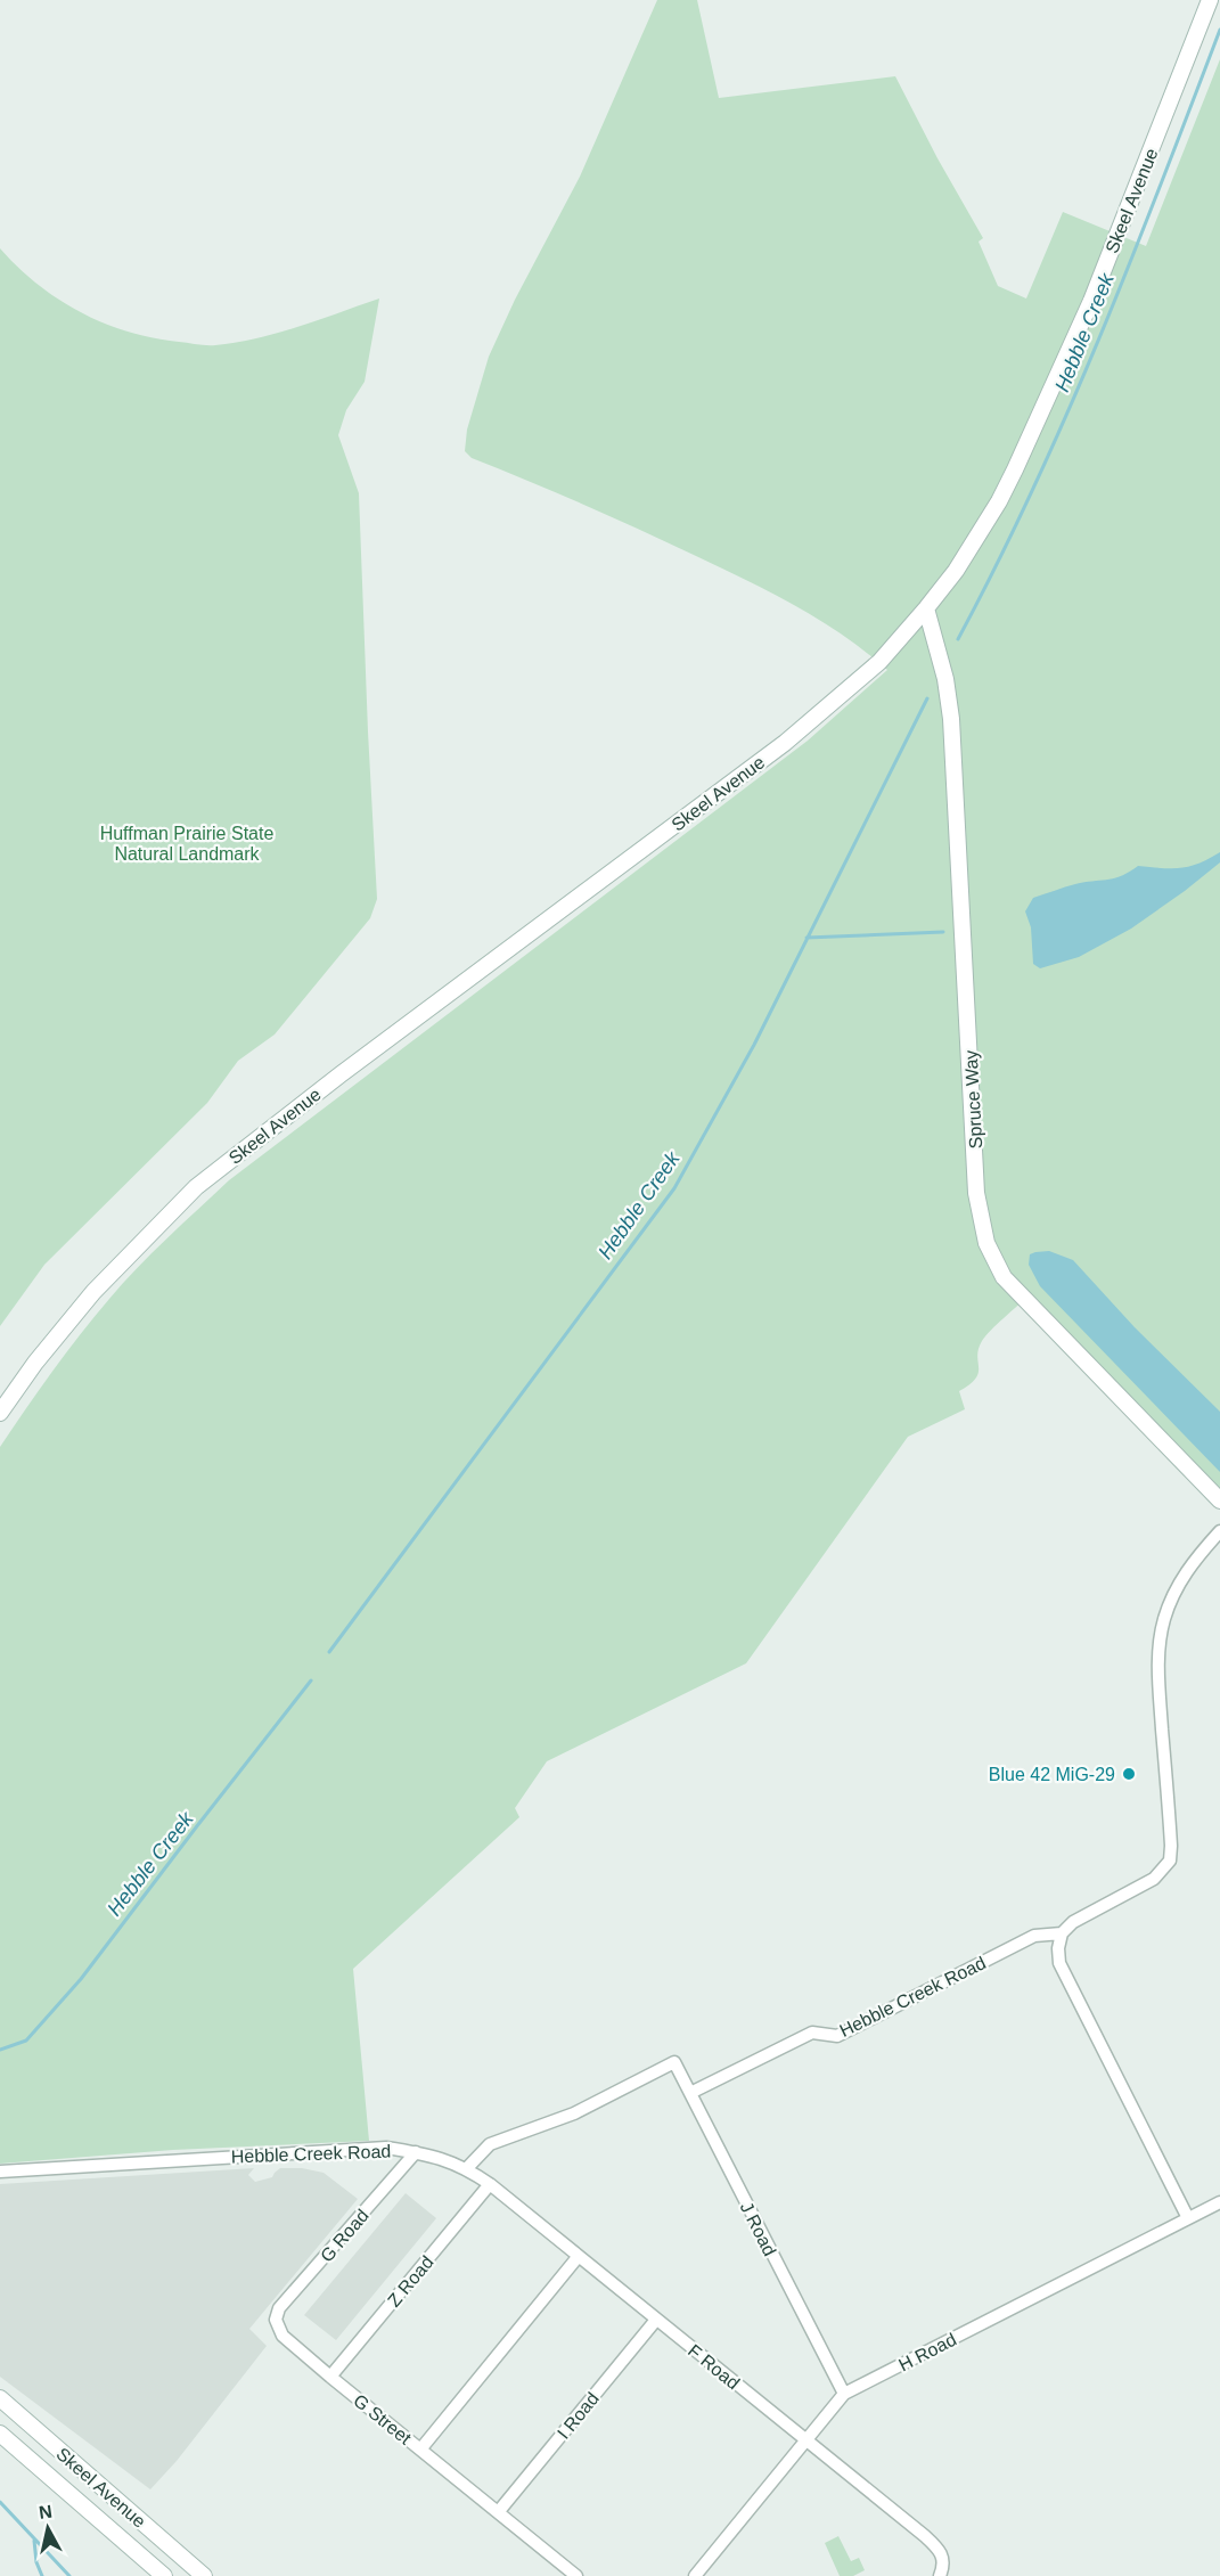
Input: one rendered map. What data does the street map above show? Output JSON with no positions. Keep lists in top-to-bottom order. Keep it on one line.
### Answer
{"streets":{"street":["Skeel Avenue","Spruce Way","Hebble Creek Road","J Road","G Road","Z Road","H Road","F Road","I Road","G Street"]},"crossings":[["Skeel Avenue","Spruce Way"],["Hebble Creek Road","J Road"],["Hebble Creek Road","G Road"],["Hebble Creek Road","F Road"],["J Road","H Road"],["J Road","F Road"],["G Road","G Street"],["Z Road","F Road"],["Z Road","G Street"],["H Road","F Road"],["F Road","I Road"],["I Road","G Street"]],"water":["Hebble Creek"],"parks":["Huffman Prairie State Natural Landmark"],"places":["Blue 42 MiG-29"],"north":"top"}
